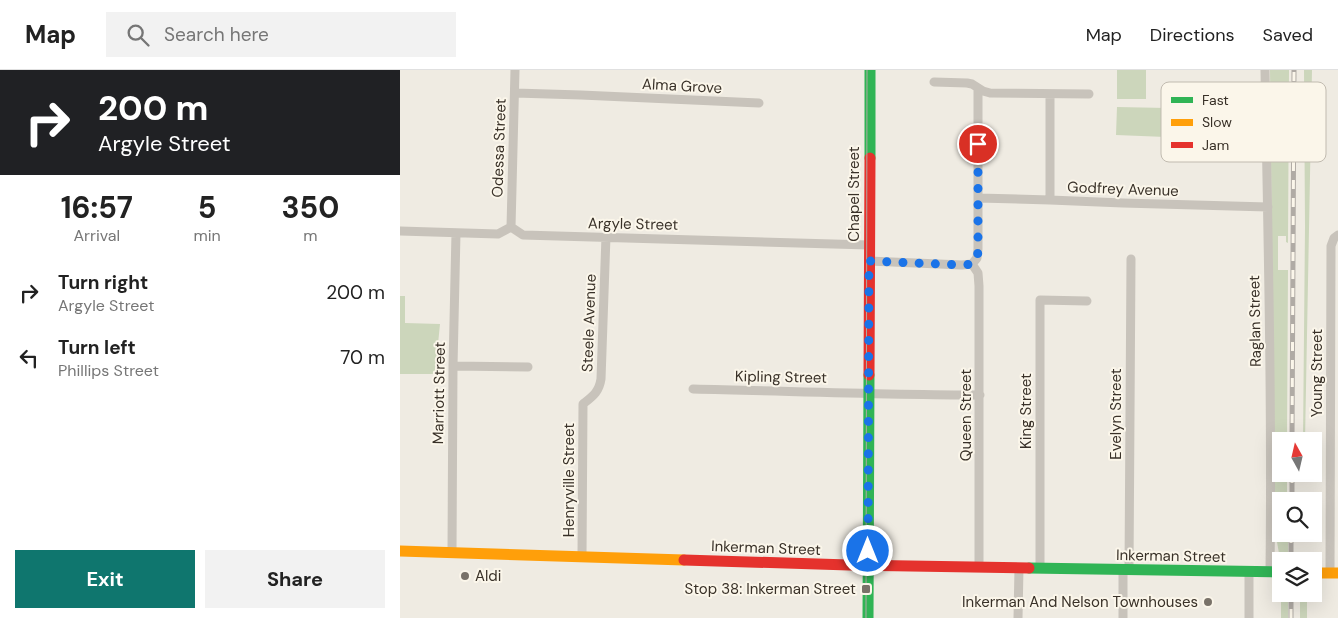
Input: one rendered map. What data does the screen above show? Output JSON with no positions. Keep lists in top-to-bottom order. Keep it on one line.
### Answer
{"streets":{"street":["Alma Grove","Odessa Street","Godfrey Avenue","Chapel Street","Argyle Street","Raglan Street","Steele Avenue","Young Street","Kipling Street","Marriott Street","King Street","Evelyn Street","Queen Street","Henryville Street","Inkerman Street"]},"crossings":[["Alma Grove","Odessa Street"],["Odessa Street","Argyle Street"],["Godfrey Avenue","Raglan Street"],["Chapel Street","Argyle Street"],["Chapel Street","Kipling Street"],["Chapel Street","Inkerman Street"],["Argyle Street","Steele Avenue"],["Steele Avenue","Henryville Street"],["Kipling Street","Queen Street"],["Marriott Street","Inkerman Street"],["King Street","Inkerman Street"],["Evelyn Street","Inkerman Street"],["Queen Street","Inkerman Street"],["Henryville Street","Inkerman Street"]],"places":{"other":["Aldi","Inkerman And Nelson Townhouses"],"transit":["Stop 38: Inkerman Street"]},"legend":["Fast","Slow","Jam"],"north":"top","page":{"header":"Map","search":"Search here","nav":["Map","Directions","Saved"],"turn":["200 m","Argyle Street"],"eta":["16:57","Arrival","5","min","350","m"],"list":[{"name":"Turn right","note":"Argyle Street","value":"200 m"},{"name":"Turn left","note":"Phillips Street","value":"70 m"}],"buttons":["Exit","Share"]}}
